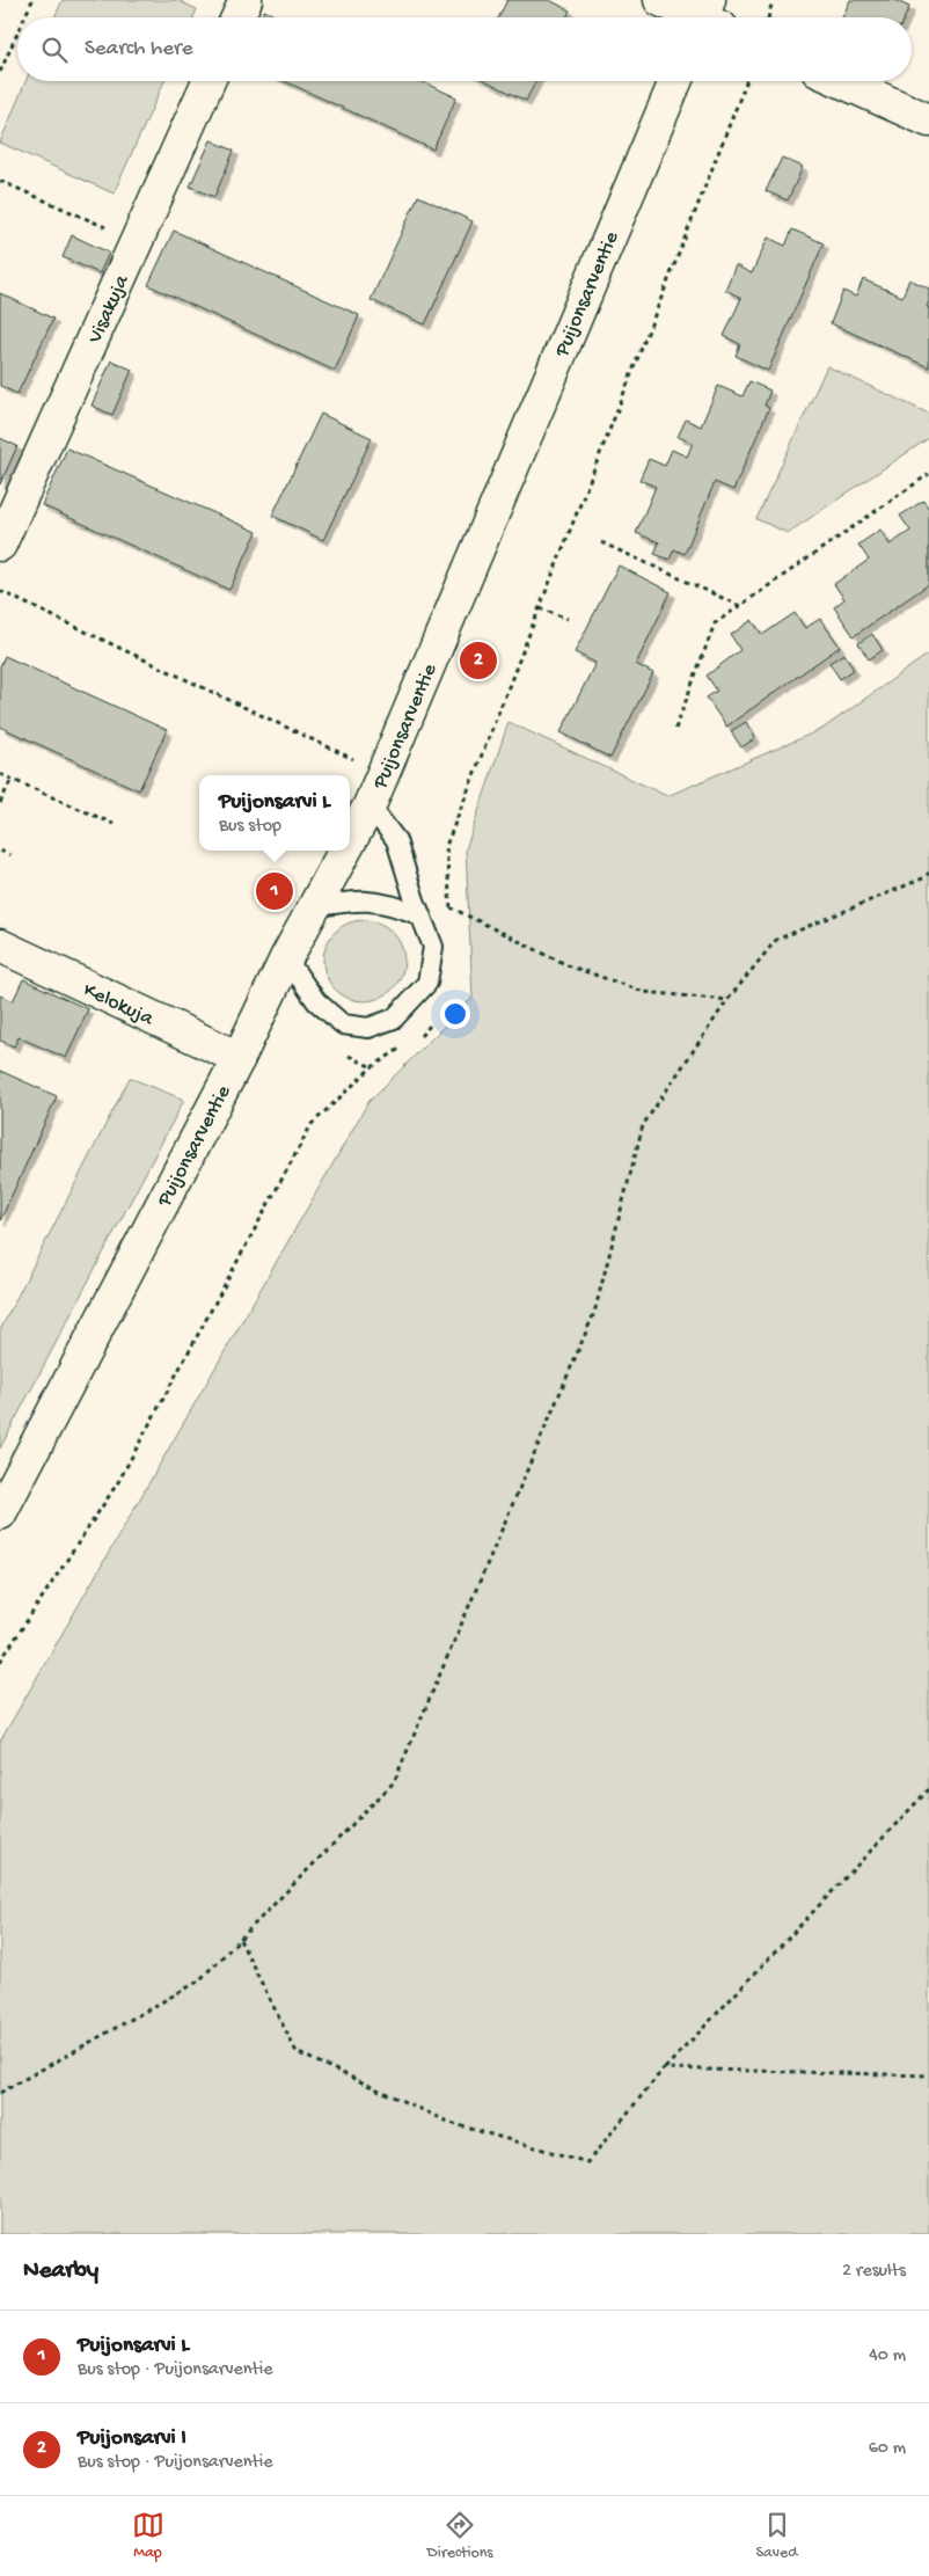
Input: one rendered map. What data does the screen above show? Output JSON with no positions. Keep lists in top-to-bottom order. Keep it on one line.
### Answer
{"streets":{"main road":["Puijonsarventie","Visakuja","Kelokuja"]},"crossings":[["Puijonsarventie","Kelokuja"]],"page":{"search":"Search here","pins":["2","1"],"popup":["Puijonsarvi L","Bus stop"],"heading":["Nearby","2 results"],"list":[{"mark":"1","name":"Puijonsarvi L","note":"Bus stop · Puijonsarventie","value":"40 m"},{"mark":"2","name":"Puijonsarvi I","note":"Bus stop · Puijonsarventie","value":"60 m"}],"nav":["Map","Directions","Saved"]}}
